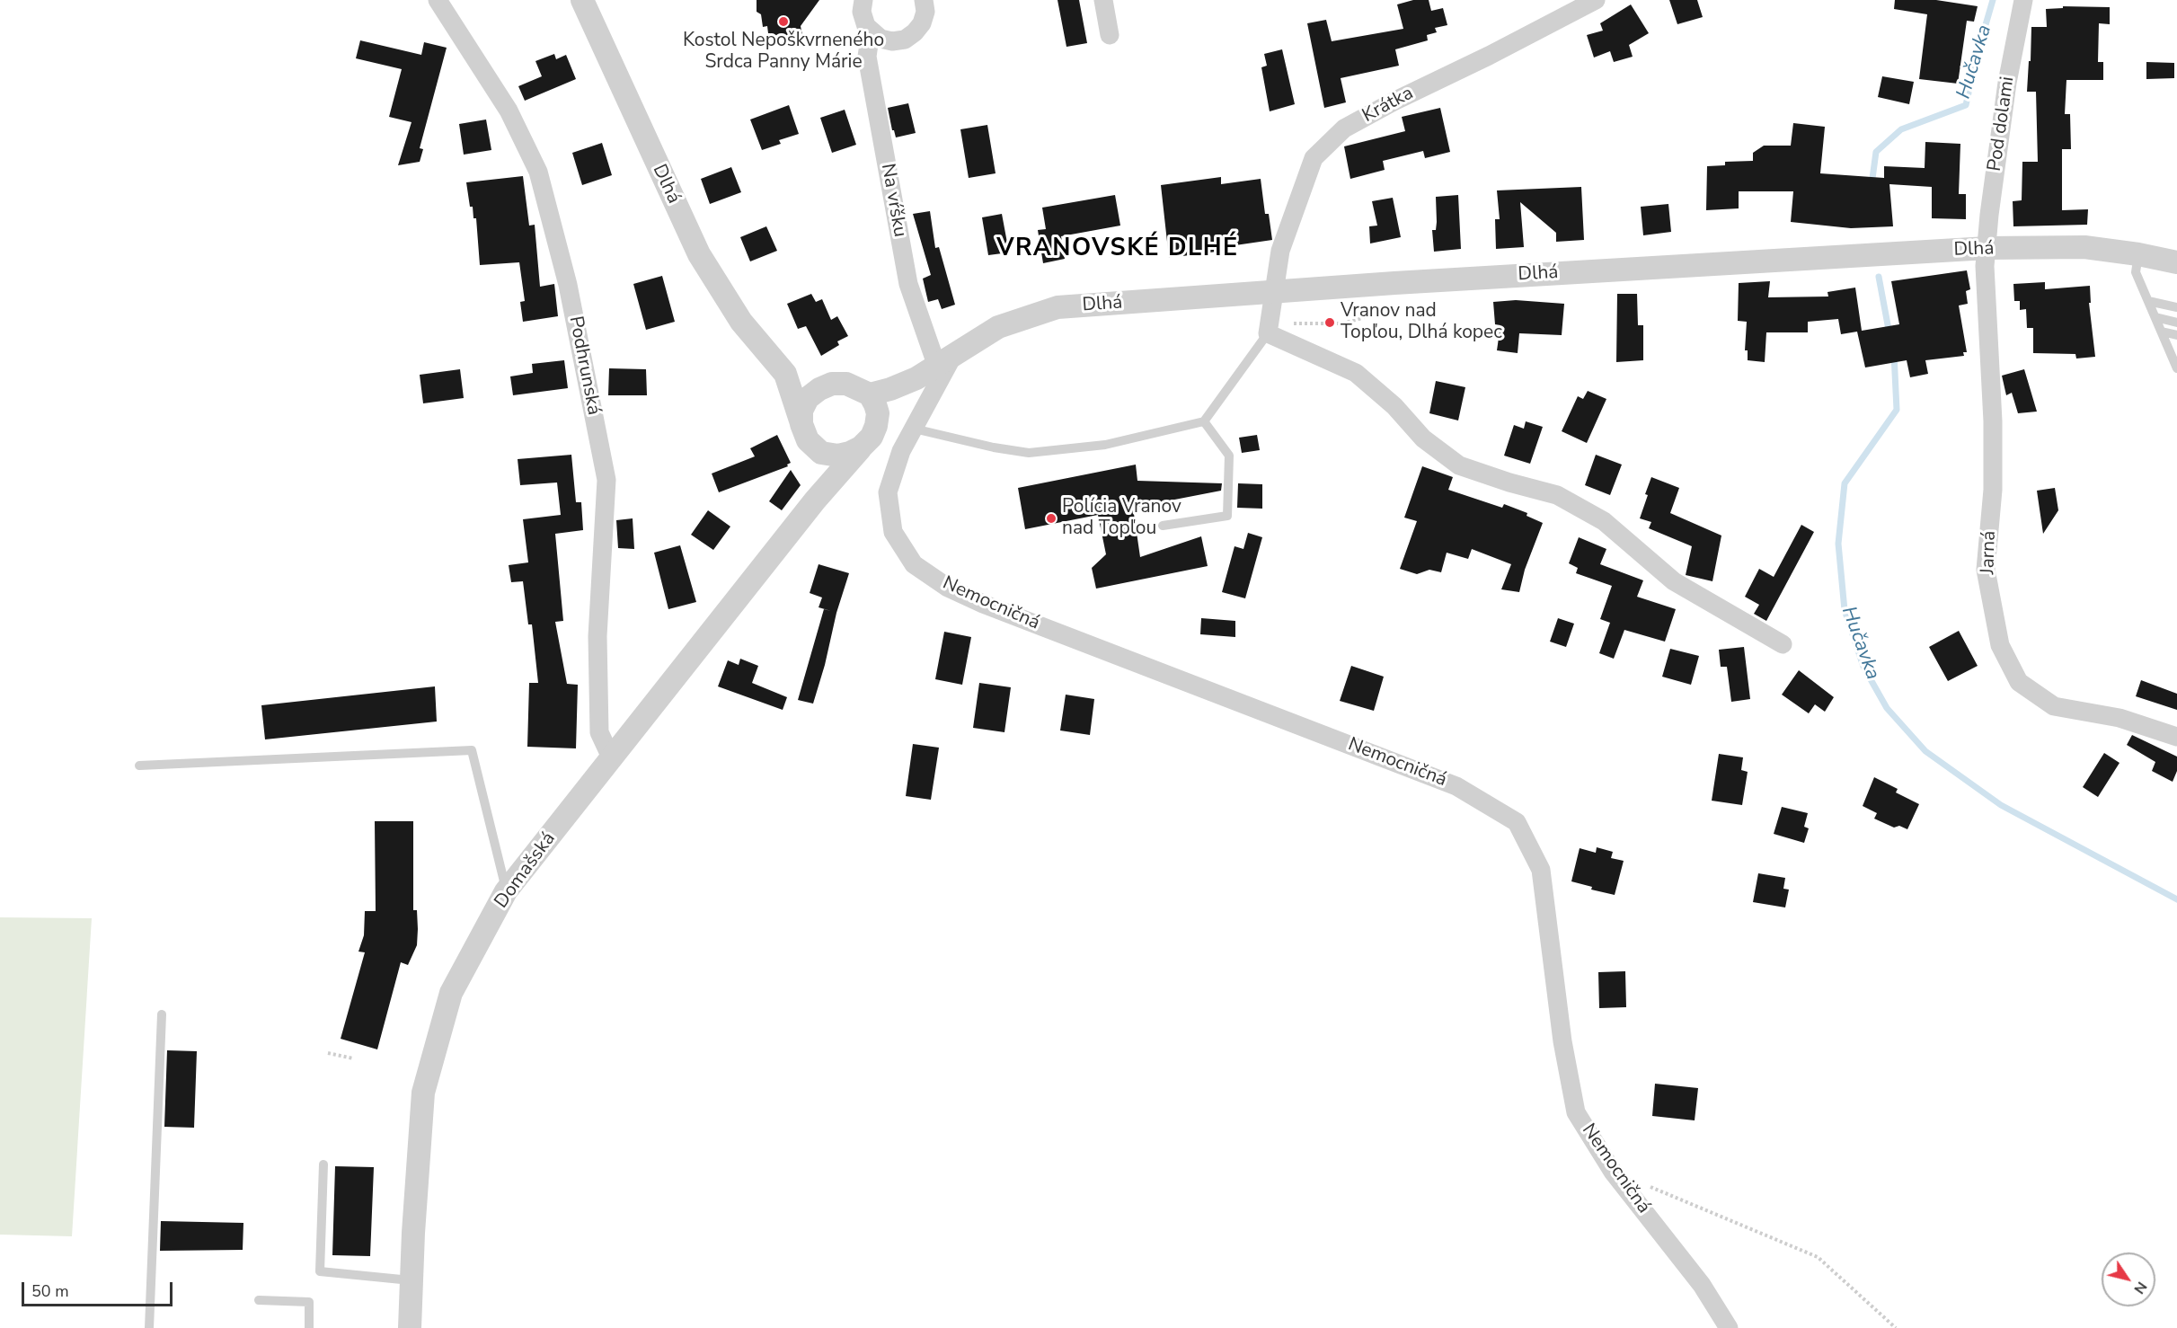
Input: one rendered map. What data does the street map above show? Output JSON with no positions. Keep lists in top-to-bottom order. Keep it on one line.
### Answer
{"streets":{"street":["Krátka","Pod dolami","Dlhá","Na vŕšku","Podhrunská","Jarná","Nemocničná","Domašská"]},"crossings":[["Krátka","Dlhá"],["Pod dolami","Dlhá"],["Pod dolami","Jarná"],["Dlhá","Na vŕšku"],["Dlhá","Jarná"],["Dlhá","Nemocničná"],["Na vŕšku","Nemocničná"],["Podhrunská","Domašská"]],"districts":["VRANOVSKÉ DLHÉ"],"water":["Hučavka"],"places":["Kostol Nepoškvrneného Srdca Panny Márie","Vranov nad Topľou, Dlhá kopec","Polícia Vranov nad Topľou"],"scale_bar":"50 m","north":"bottom right"}
